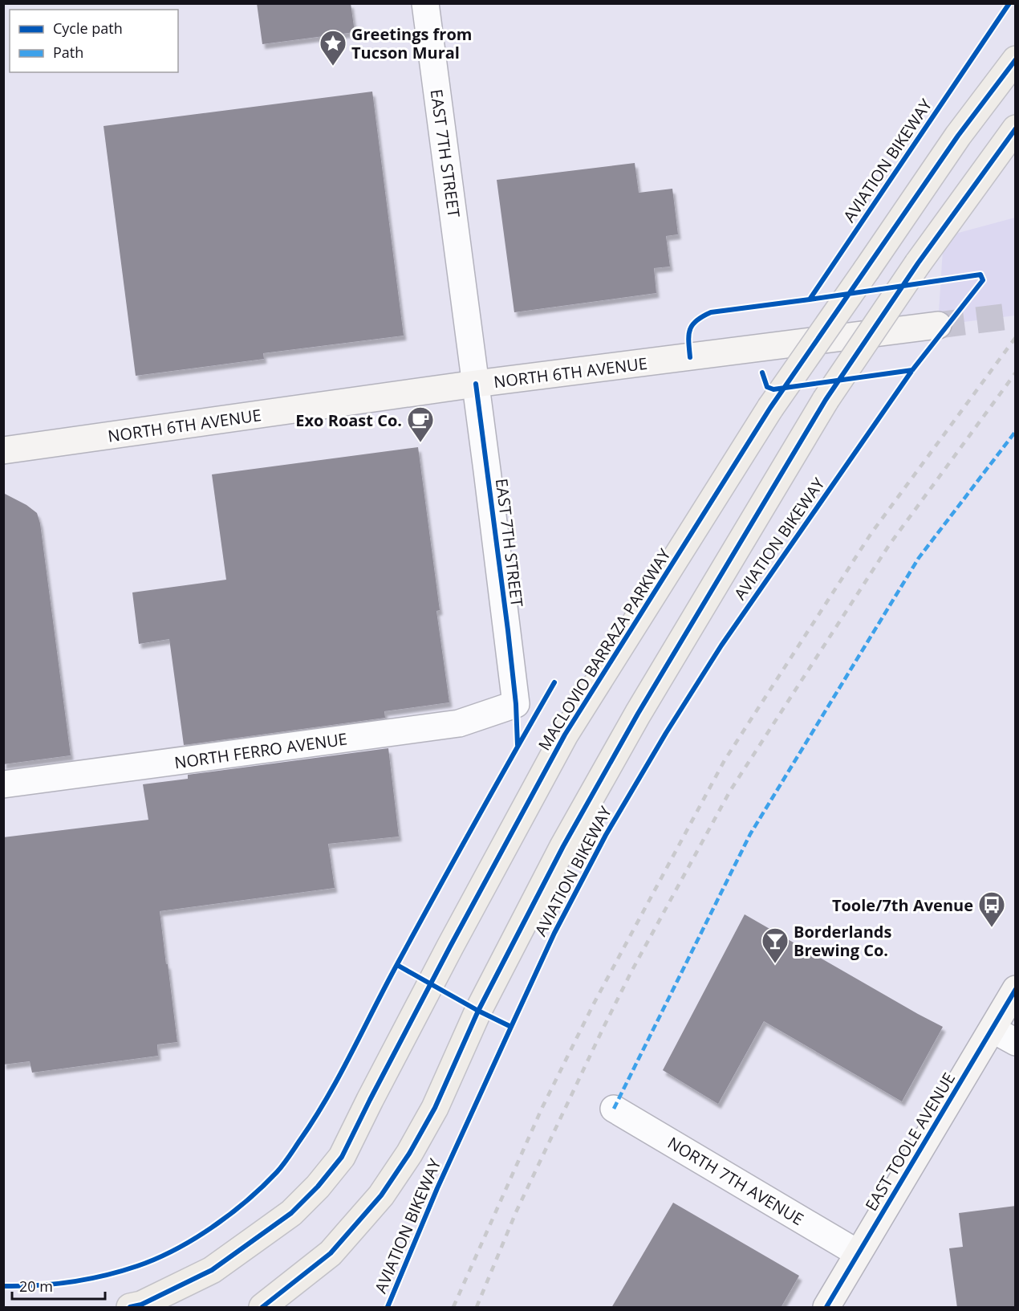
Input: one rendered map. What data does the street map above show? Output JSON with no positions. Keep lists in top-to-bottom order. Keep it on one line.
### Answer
{"streets":{"main road":["NORTH 6TH AVENUE","MACLOVIO BARRAZA PARKWAY","EAST TOOLE AVENUE"],"street":["EAST 7TH STREET","NORTH FERRO AVENUE","NORTH 7TH AVENUE"],"cycle path":["AVIATION BIKEWAY"]},"crossings":[["EAST 7TH STREET","NORTH 6TH AVENUE"],["EAST 7TH STREET","NORTH FERRO AVENUE"],["EAST TOOLE AVENUE","NORTH 7TH AVENUE"]],"places":{"place":["Greetings from Tucson Mural"],"cafe":["Exo Roast Co."],"bus stop":["Toole/7th Avenue"],"bar":["Borderlands Brewing Co."]},"legend":["Cycle path","Path"],"scale_bar":"20 m"}
